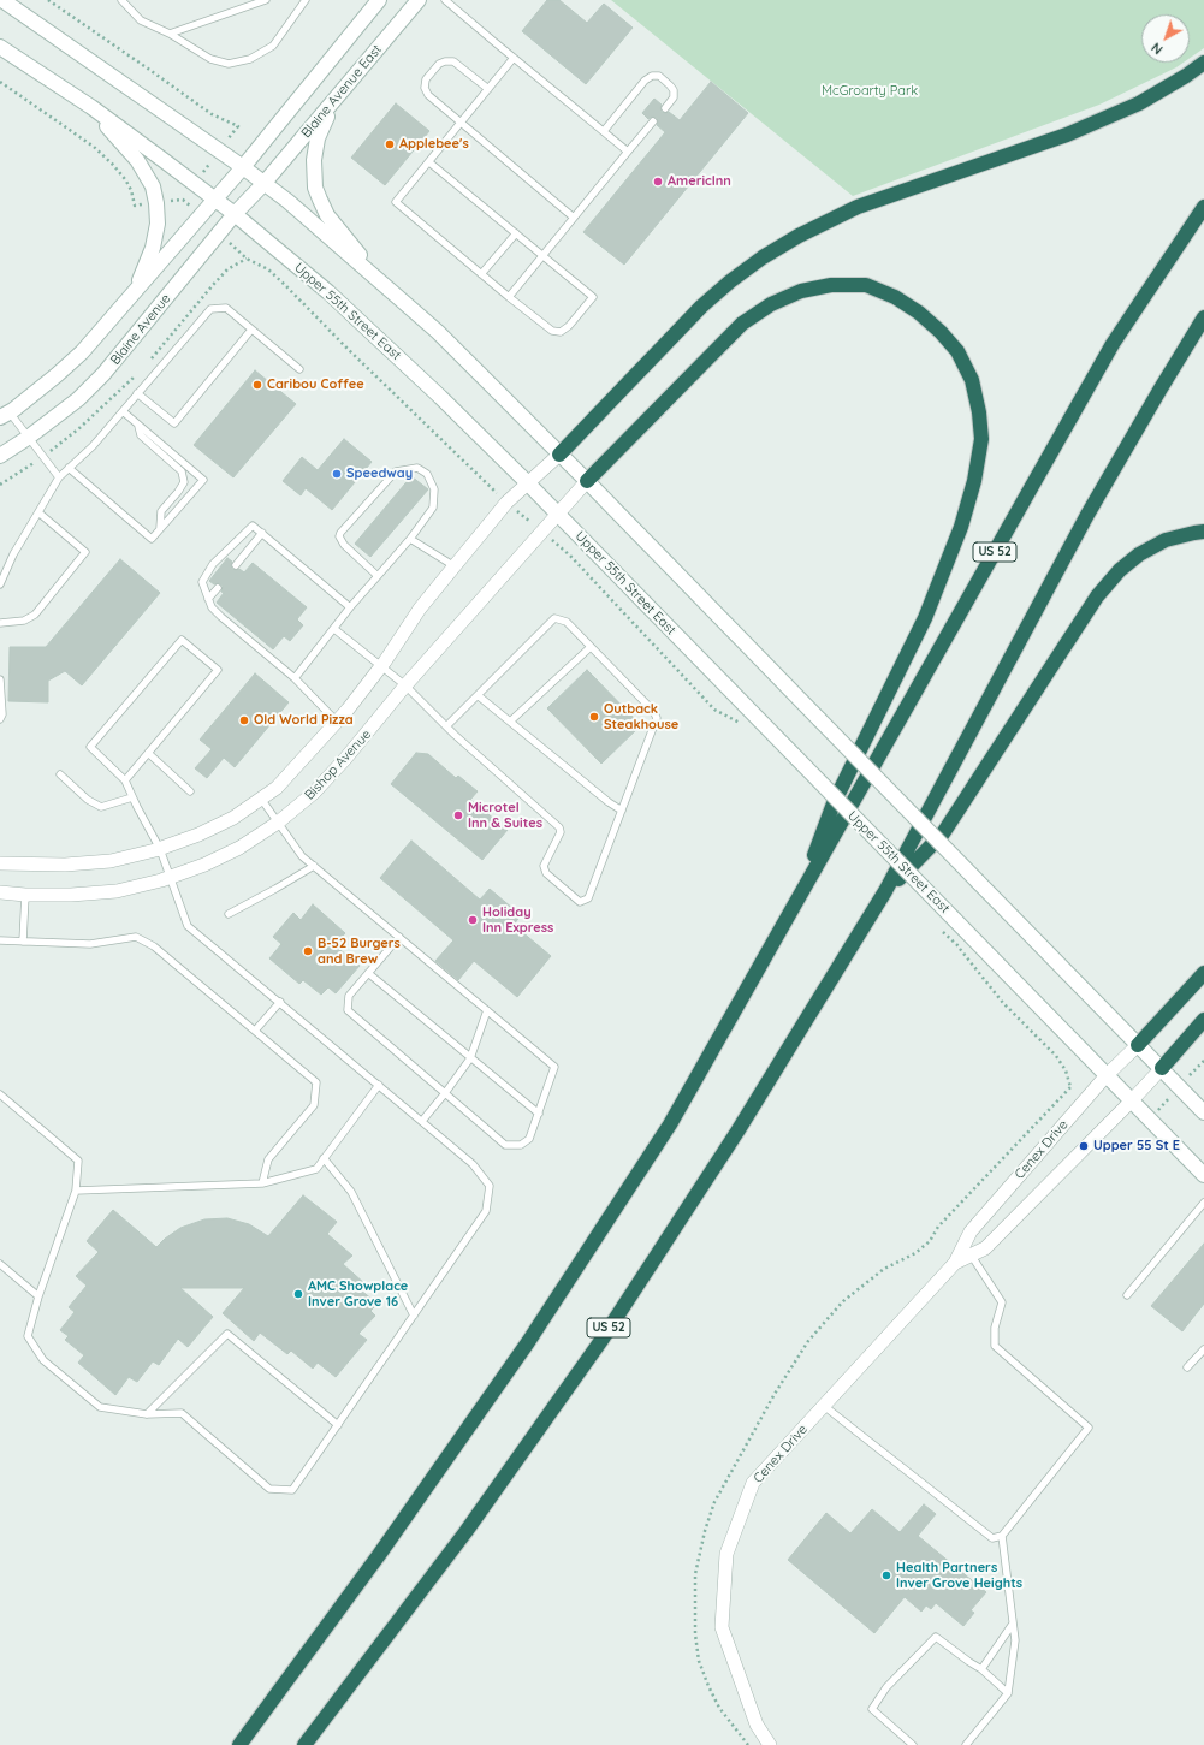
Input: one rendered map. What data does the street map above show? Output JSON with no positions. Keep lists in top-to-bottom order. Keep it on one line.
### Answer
{"streets":{"highway":["US 52"],"street":["Blaine Avenue East","Upper 55th Street East","Blaine Avenue","Bishop Avenue","Cenex Drive"]},"crossings":[["Blaine Avenue East","Blaine Avenue"],["Upper 55th Street East","Blaine Avenue"],["Upper 55th Street East","Bishop Avenue"],["Upper 55th Street East","Cenex Drive"]],"parks":["McGroarty Park"],"places":["Applebee's","AmericInn","Caribou Coffee","Speedway","Outback Steakhouse","Old World Pizza","Microtel Inn & Suites","Holiday Inn Express","B-52 Burgers and Brew","Upper 55 St E","AMC Showplace Inver Grove 16","Health Partners Inver Grove Heights"],"north":"bottom left"}
